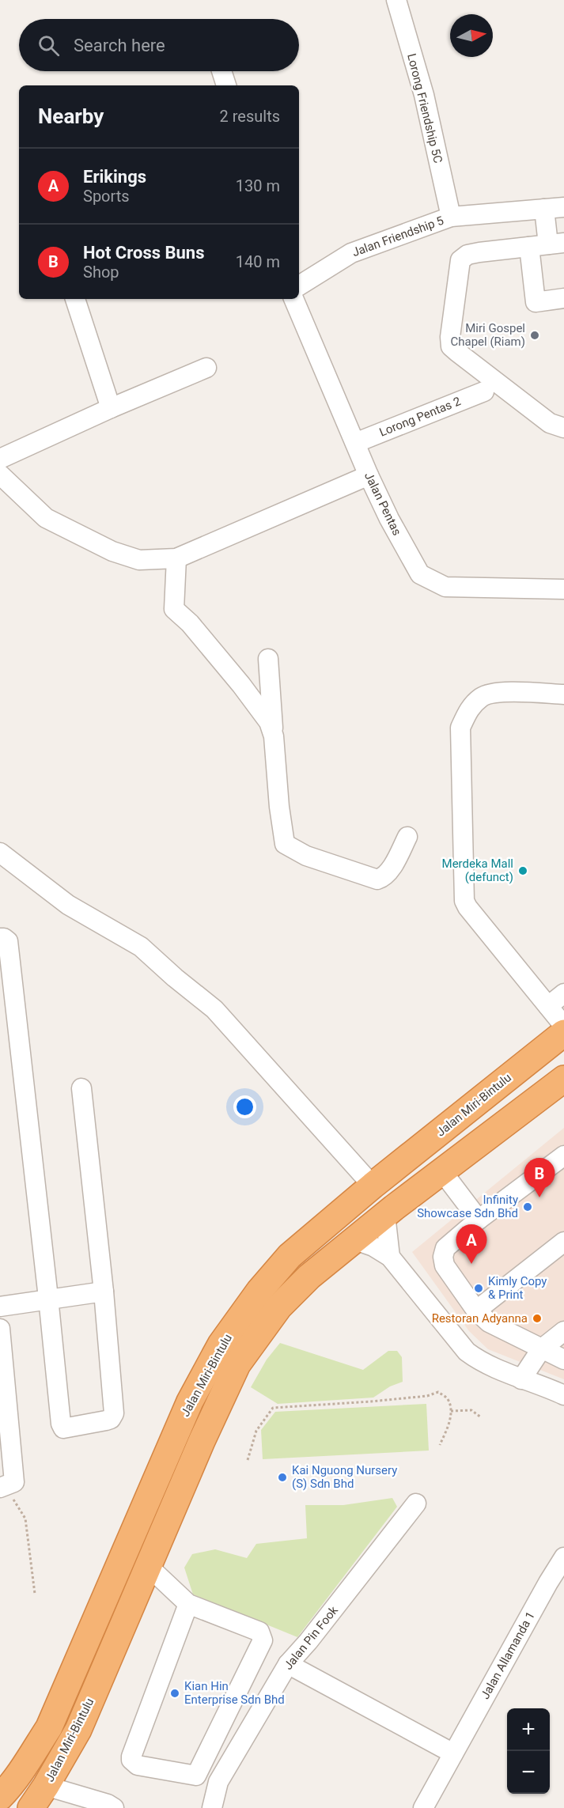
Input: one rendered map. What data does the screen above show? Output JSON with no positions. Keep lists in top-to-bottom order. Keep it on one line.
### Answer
{"streets":{"highway":["Jalan Miri-Bintulu"],"street":["Lorong Friendship 5C","Jalan Friendship 5","Lorong Pentas 2","Jalan Pentas","Jalan Pin Fook","Jalan Allamanda 1"]},"crossings":[["Lorong Friendship 5C","Jalan Friendship 5"],["Lorong Pentas 2","Jalan Pentas"]],"places":["Miri Gospel Chapel (Riam)","Merdeka Mall (defunct)","Infinity Showcase Sdn Bhd","Kimly Copy & Print","Restoran Adyanna","Kai Nguong Nursery (S) Sdn Bhd","Kian Hin Enterprise Sdn Bhd"],"north":"right","page":{"search":"Search here","heading":["Nearby","2 results"],"list":[{"mark":"A","name":"Erikings","note":"Sports","value":"130 m"},{"mark":"B","name":"Hot Cross Buns","note":"Shop","value":"140 m"}],"pins":["B","A"],"map_buttons":["+","−"]}}
